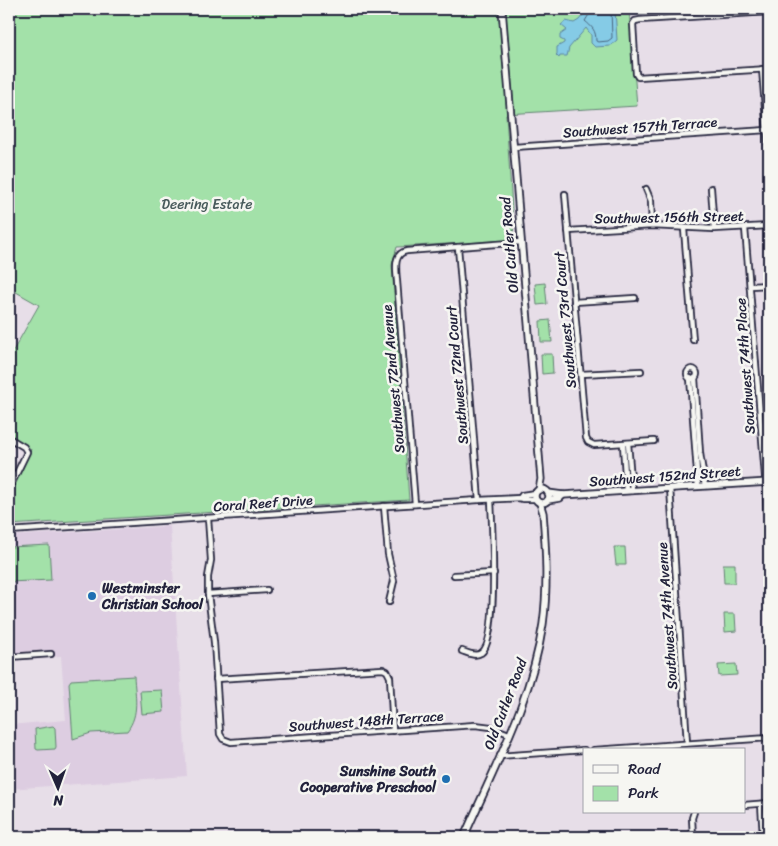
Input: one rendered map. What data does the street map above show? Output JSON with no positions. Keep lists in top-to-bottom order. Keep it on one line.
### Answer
{"streets":{"main road":["Old Cutler Road","Southwest 152nd Street"],"street":["Southwest 157th Terrace","Southwest 156th Street","Southwest 73rd Court","Southwest 74th Place","Southwest 72nd Court","Southwest 72nd Avenue","Coral Reef Drive","Southwest 74th Avenue","Southwest 148th Terrace"]},"crossings":[["Southwest 157th Terrace","Old Cutler Road"],["Southwest 156th Street","Southwest 73rd Court"],["Southwest 156th Street","Southwest 74th Place"],["Old Cutler Road","Southwest 152nd Street"],["Old Cutler Road","Coral Reef Drive"],["Old Cutler Road","Southwest 148th Terrace"],["Southwest 74th Place","Southwest 152nd Street"],["Southwest 72nd Court","Southwest 72nd Avenue"],["Southwest 72nd Court","Coral Reef Drive"],["Southwest 72nd Avenue","Coral Reef Drive"],["Southwest 152nd Street","Coral Reef Drive"],["Southwest 152nd Street","Southwest 74th Avenue"]],"parks":["Deering Estate"],"places":["Westminster Christian School","Sunshine South Cooperative Preschool"],"legend":["Road","Park"],"north":"bottom"}
